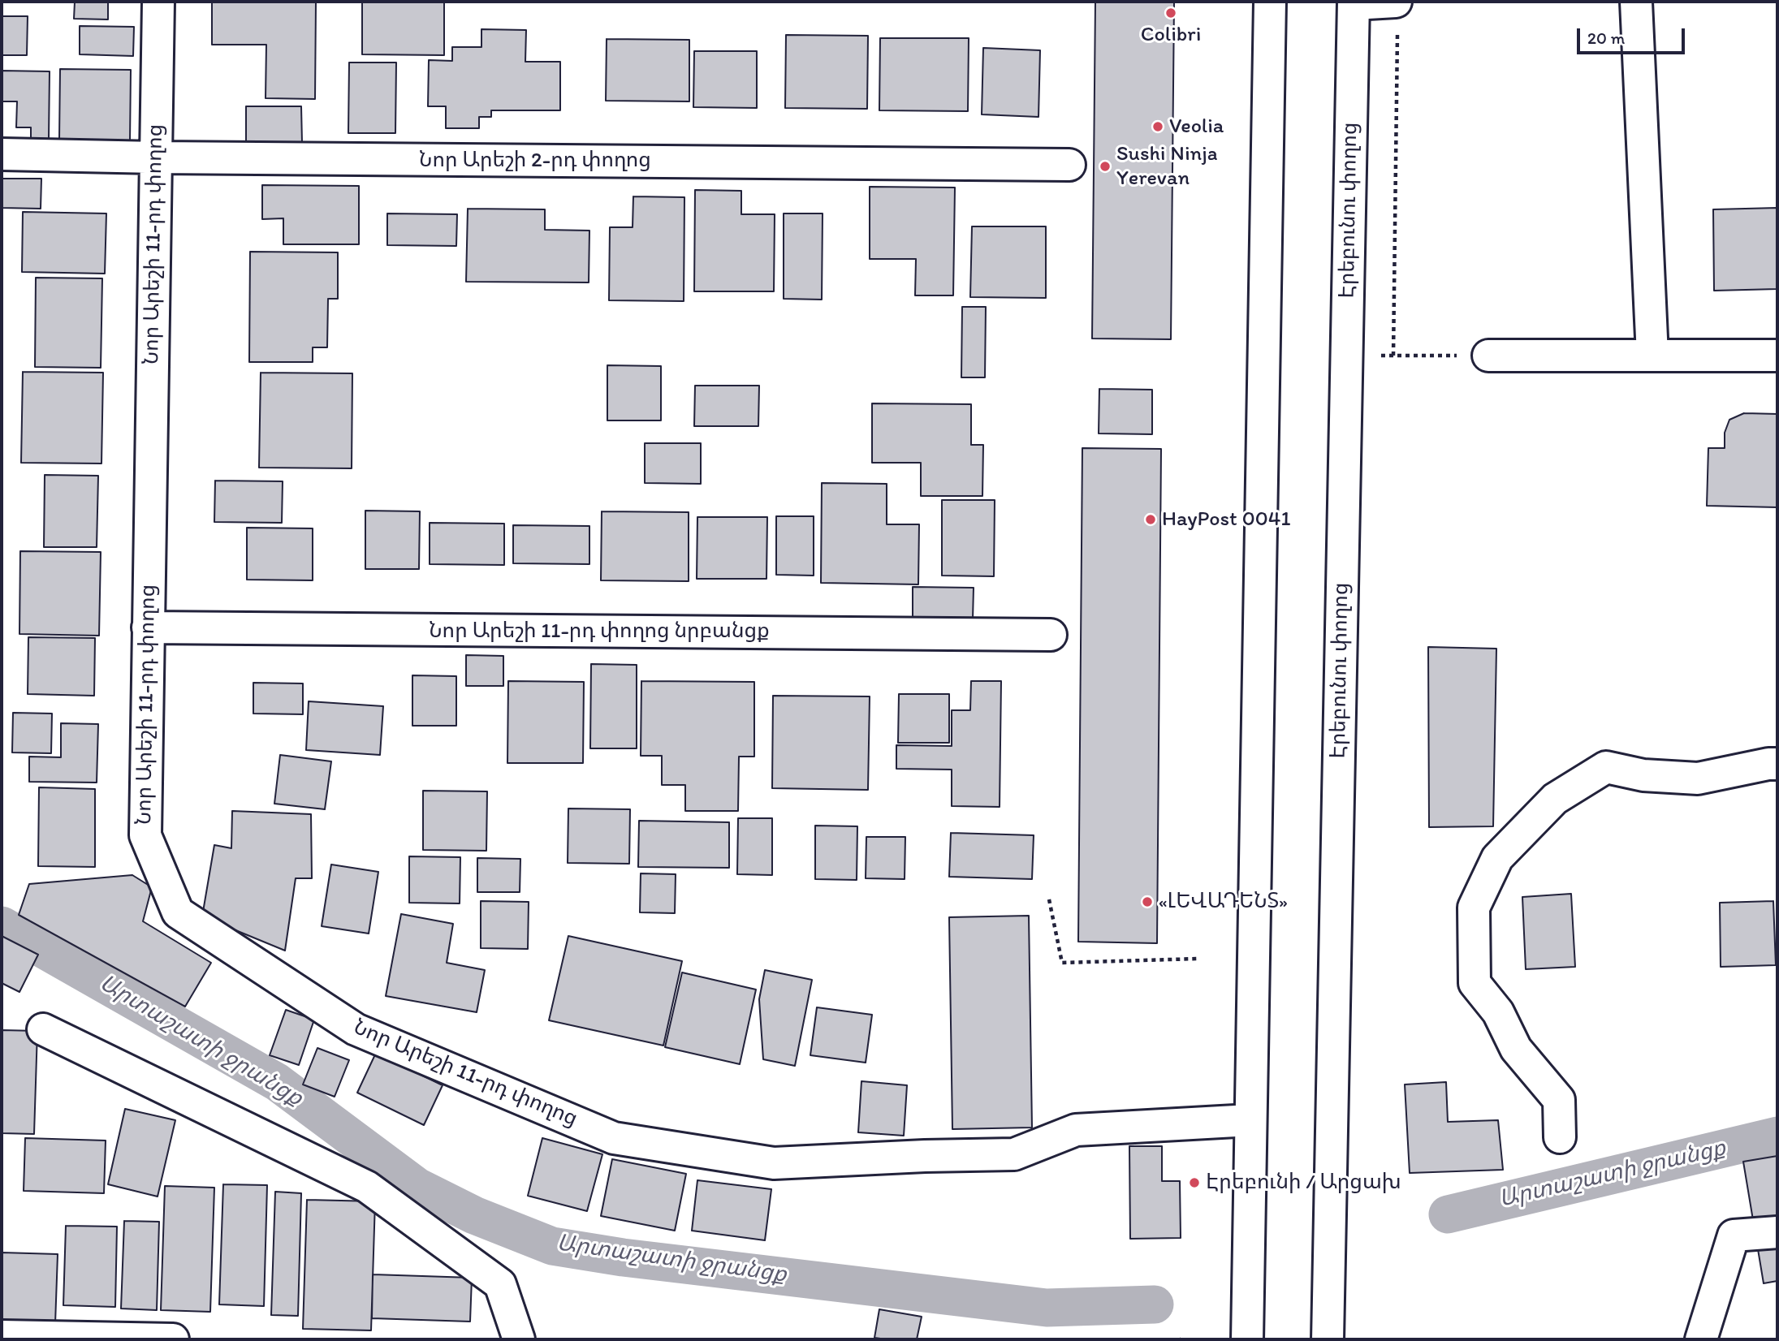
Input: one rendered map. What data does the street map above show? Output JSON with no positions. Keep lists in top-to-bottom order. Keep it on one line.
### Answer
{"streets":{"street":["Նոր Արեշի 2-րդ փողոց","Էրեբունու փողոց","Նոր Արեշի 11-րդ փողոց","Նոր Արեշի 11-րդ փողոց նրբանցք"]},"crossings":[["Նոր Արեշի 2-րդ փողոց","Նոր Արեշի 11-րդ փողոց"],["Նոր Արեշի 11-րդ փողոց","Նոր Արեշի 11-րդ փողոց նրբանցք"]],"water":["Արտաշատի ջրանցք"],"places":["Colibri","Veolia","Sushi Ninja Yerevan","HayPost 0041","«ԼԵՎԱԴԵՆՏ»","Էրեբունի / Արցախ"],"scale_bar":"20 m"}
